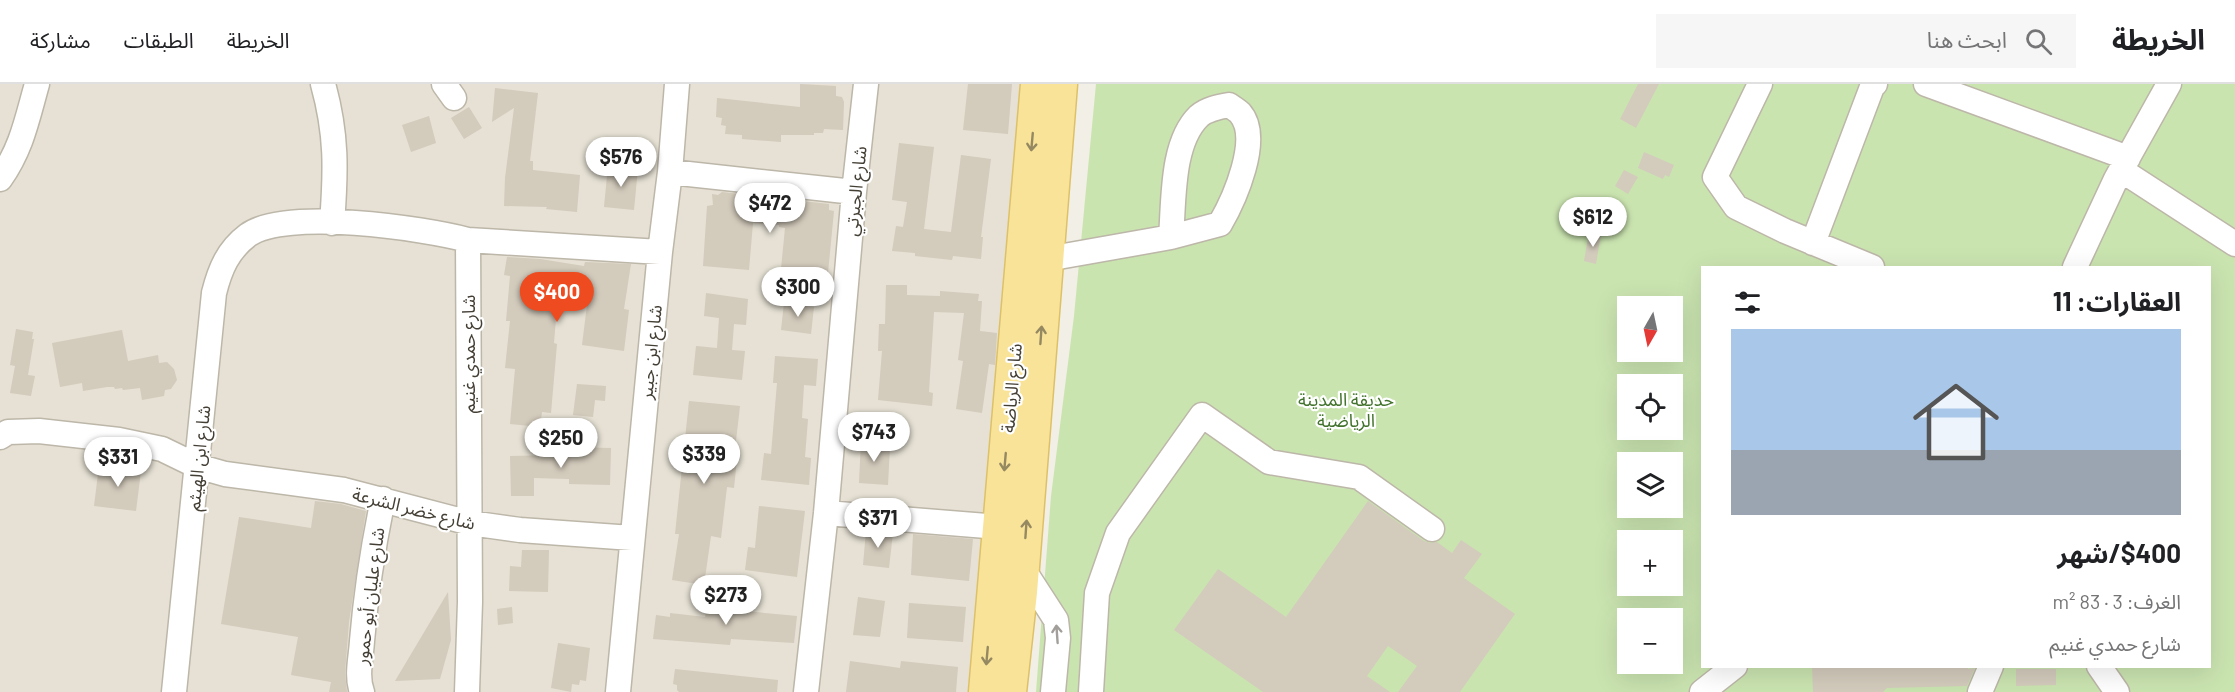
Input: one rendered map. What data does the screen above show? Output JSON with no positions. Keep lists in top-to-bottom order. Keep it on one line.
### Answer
{"streets":{"main road":["شارع الرياضة"],"street":["شارع الجبرتي","شارع ابن جبير","شارع حمدي غنيم","شارع ابن الهيثم","شارع خضر الشرعة","شارع عليان أبو حمور"]},"crossings":[["شارع ابن جبير","شارع خضر الشرعة"],["شارع حمدي غنيم","شارع خضر الشرعة"],["شارع ابن الهيثم","شارع خضر الشرعة"],["شارع خضر الشرعة","شارع عليان أبو حمور"]],"parks":["حديقة المدينة الرياضية"],"north":"bottom","page":{"header":"الخريطة","search":"ابحث هنا","nav":["الخريطة","الطبقات","مشاركة"],"price":["$576","$472","$612","$300","$400","$743","$250","$339","$331","$371","$273"],"heading":"العقارات: 11","map_buttons":["+","−"],"list":[{"name":"$400/شهر","note":"الغرف: 3 · 83 m² · شارع حمدي غنيم"}]}}
